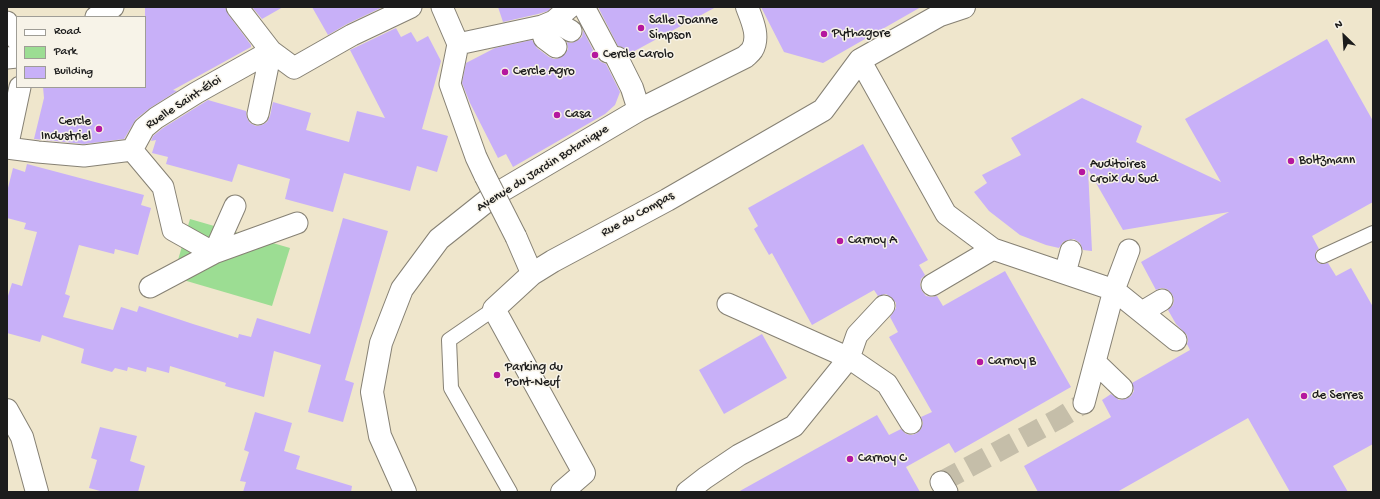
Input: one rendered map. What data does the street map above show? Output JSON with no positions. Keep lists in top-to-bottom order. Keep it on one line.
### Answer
{"streets":{"street":["Ruelle Saint-Éloi","Avenue du Jardin Botanique","Rue du Compas"]},"places":["Salle Joanne Simpson","Pythagore","Cercle Carolo","Cercle Agro","Casa","Cercle Industriel","Boltzmann","Auditoires Croix du Sud","Carnoy A","Carnoy B","Parking du Pont-Neuf","de Serres","Carnoy C"],"legend":["Road","Park","Building"],"north":"top left"}
